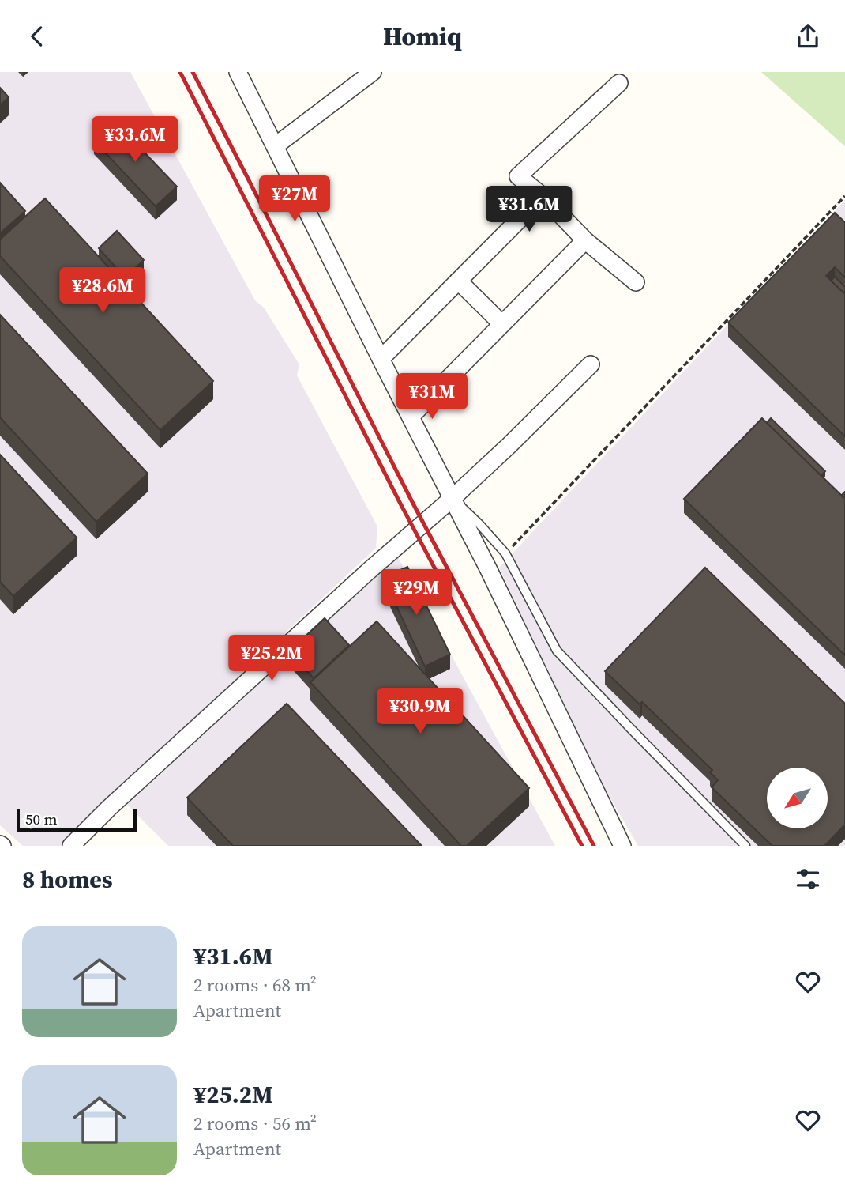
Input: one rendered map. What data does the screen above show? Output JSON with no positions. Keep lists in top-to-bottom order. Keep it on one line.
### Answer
{"scale_bar":"50 m","north":"bottom left","page":{"header":"Homiq","price":["¥33.6M","¥27M","¥31.6M","¥28.6M","¥31M","¥29M","¥25.2M","¥30.9M"],"scale":"50 m","heading":"8 homes","list":[{"name":"¥31.6M","note":"2 rooms · 68 m² · Apartment"},{"name":"¥25.2M","note":"2 rooms · 56 m² · Apartment"}]}}
